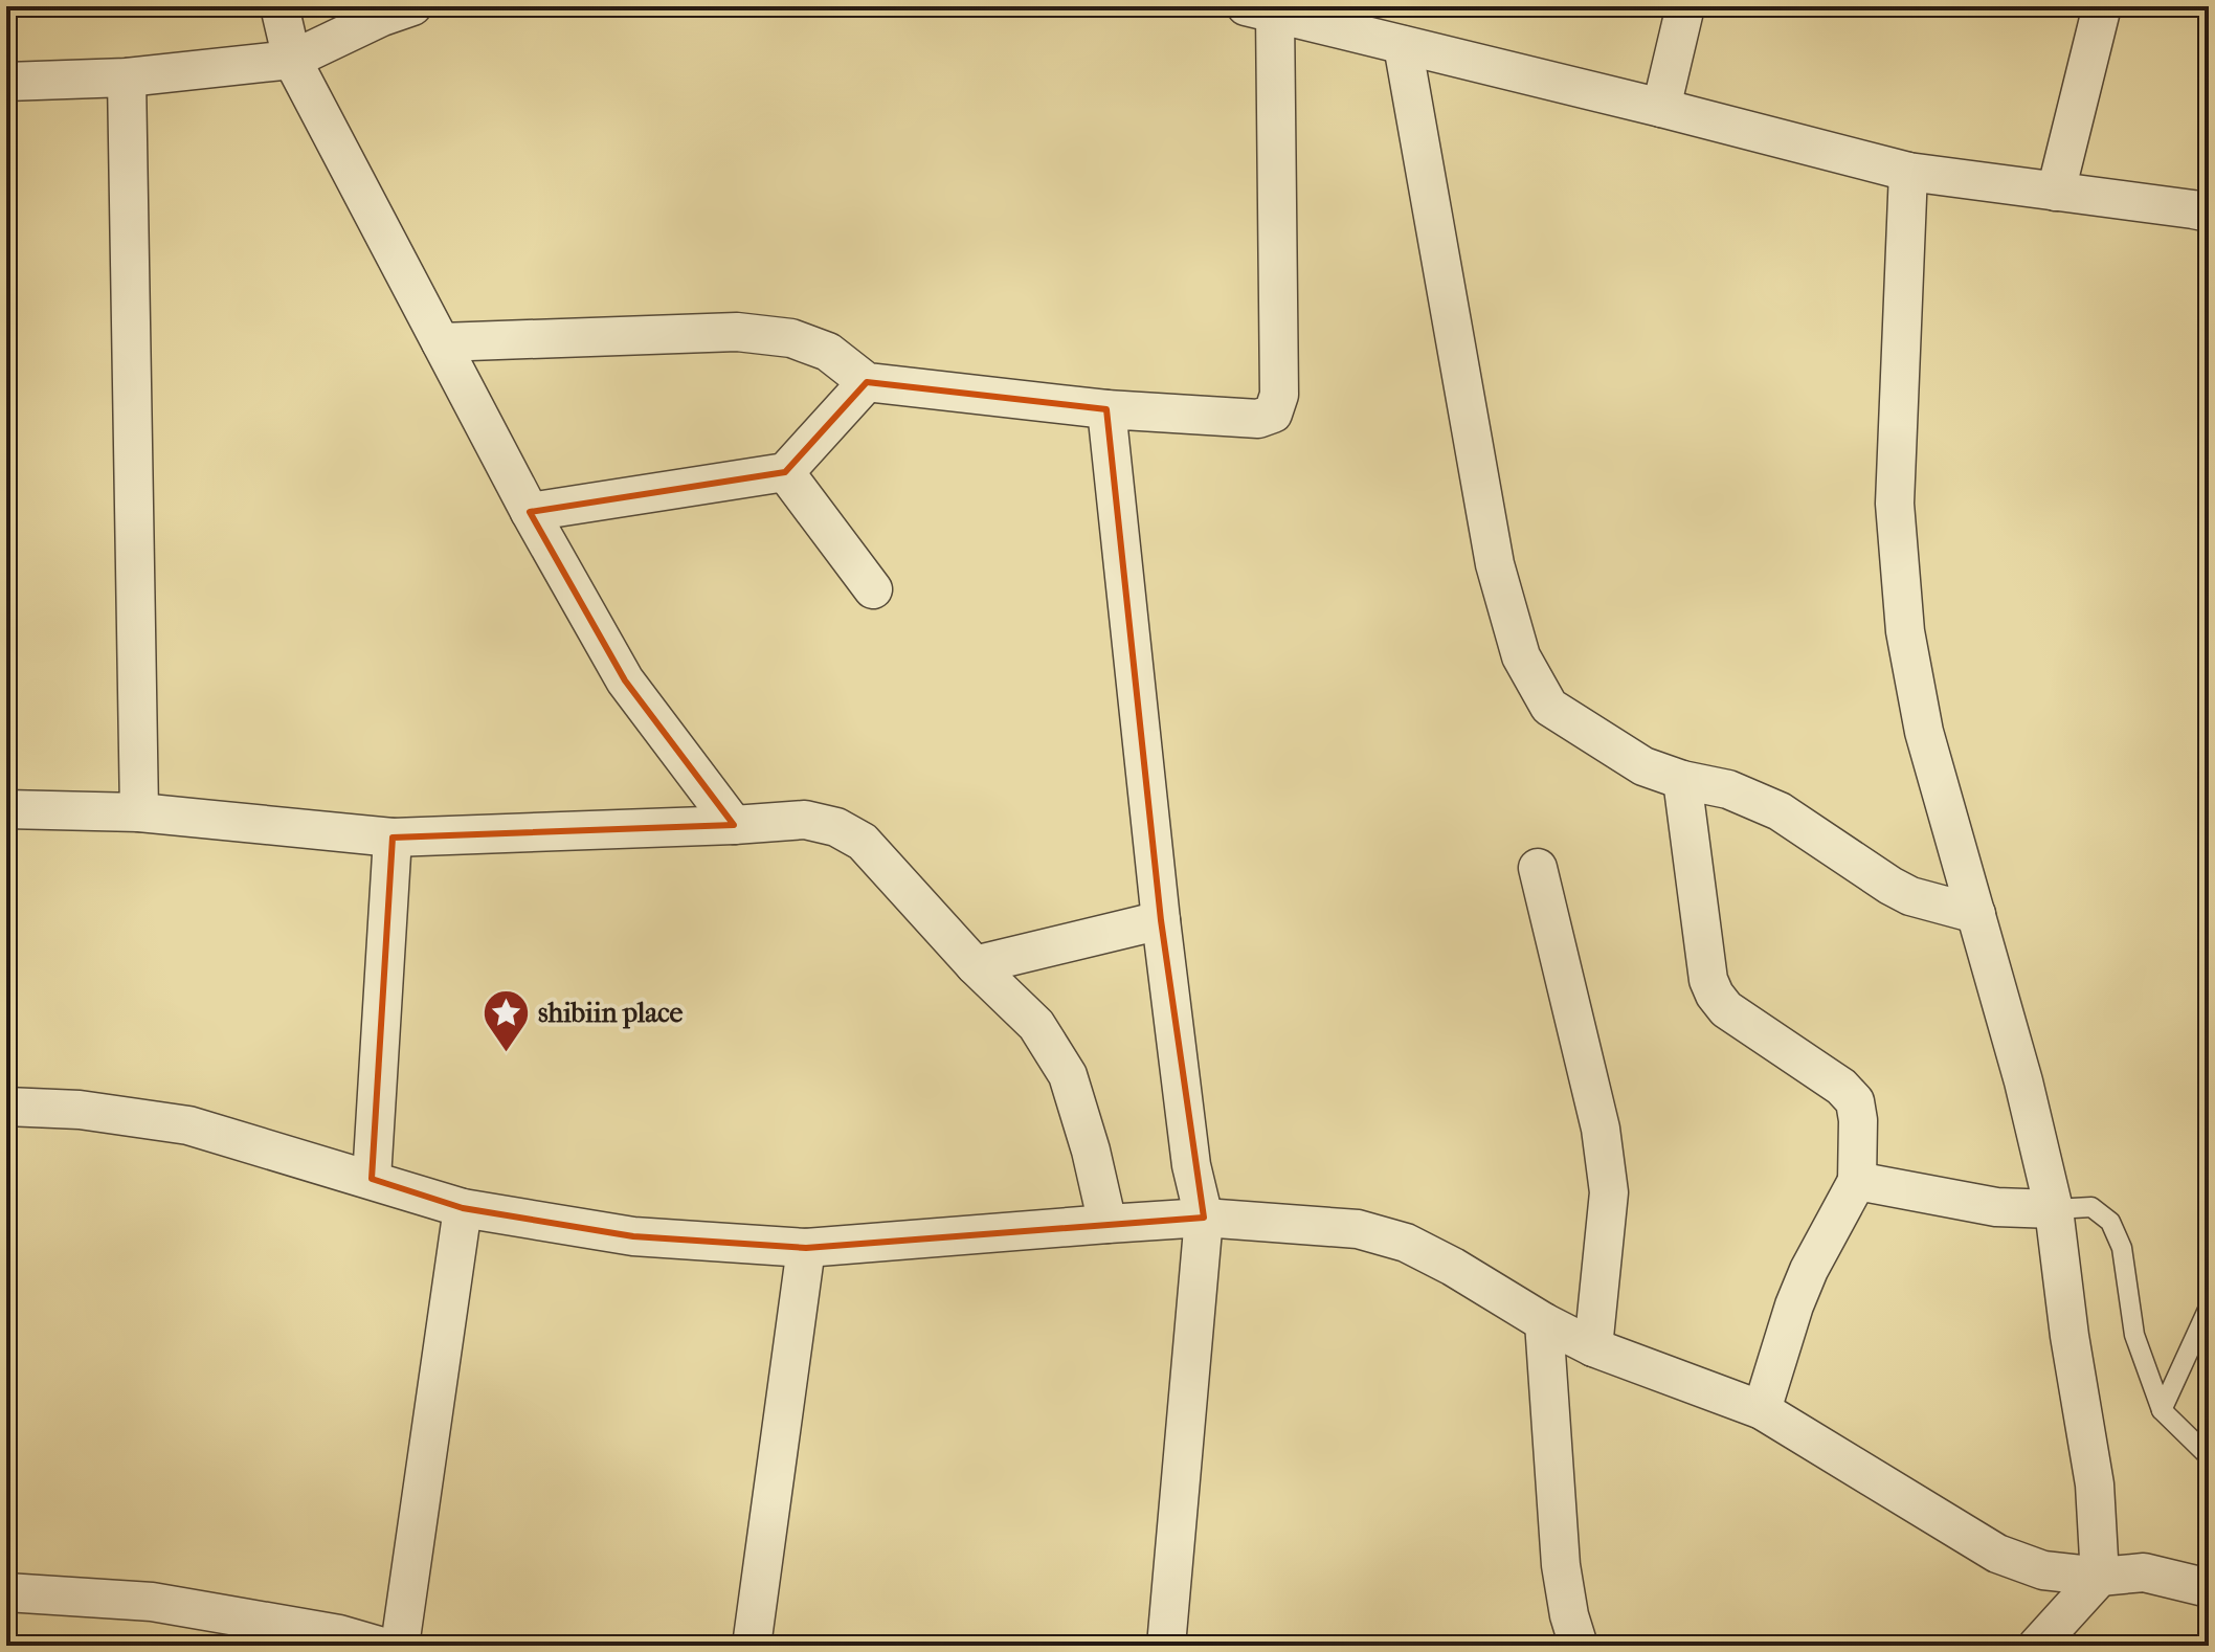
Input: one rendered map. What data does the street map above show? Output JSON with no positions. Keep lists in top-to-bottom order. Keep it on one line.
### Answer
{"places":{"place":["shibiin place"]}}
